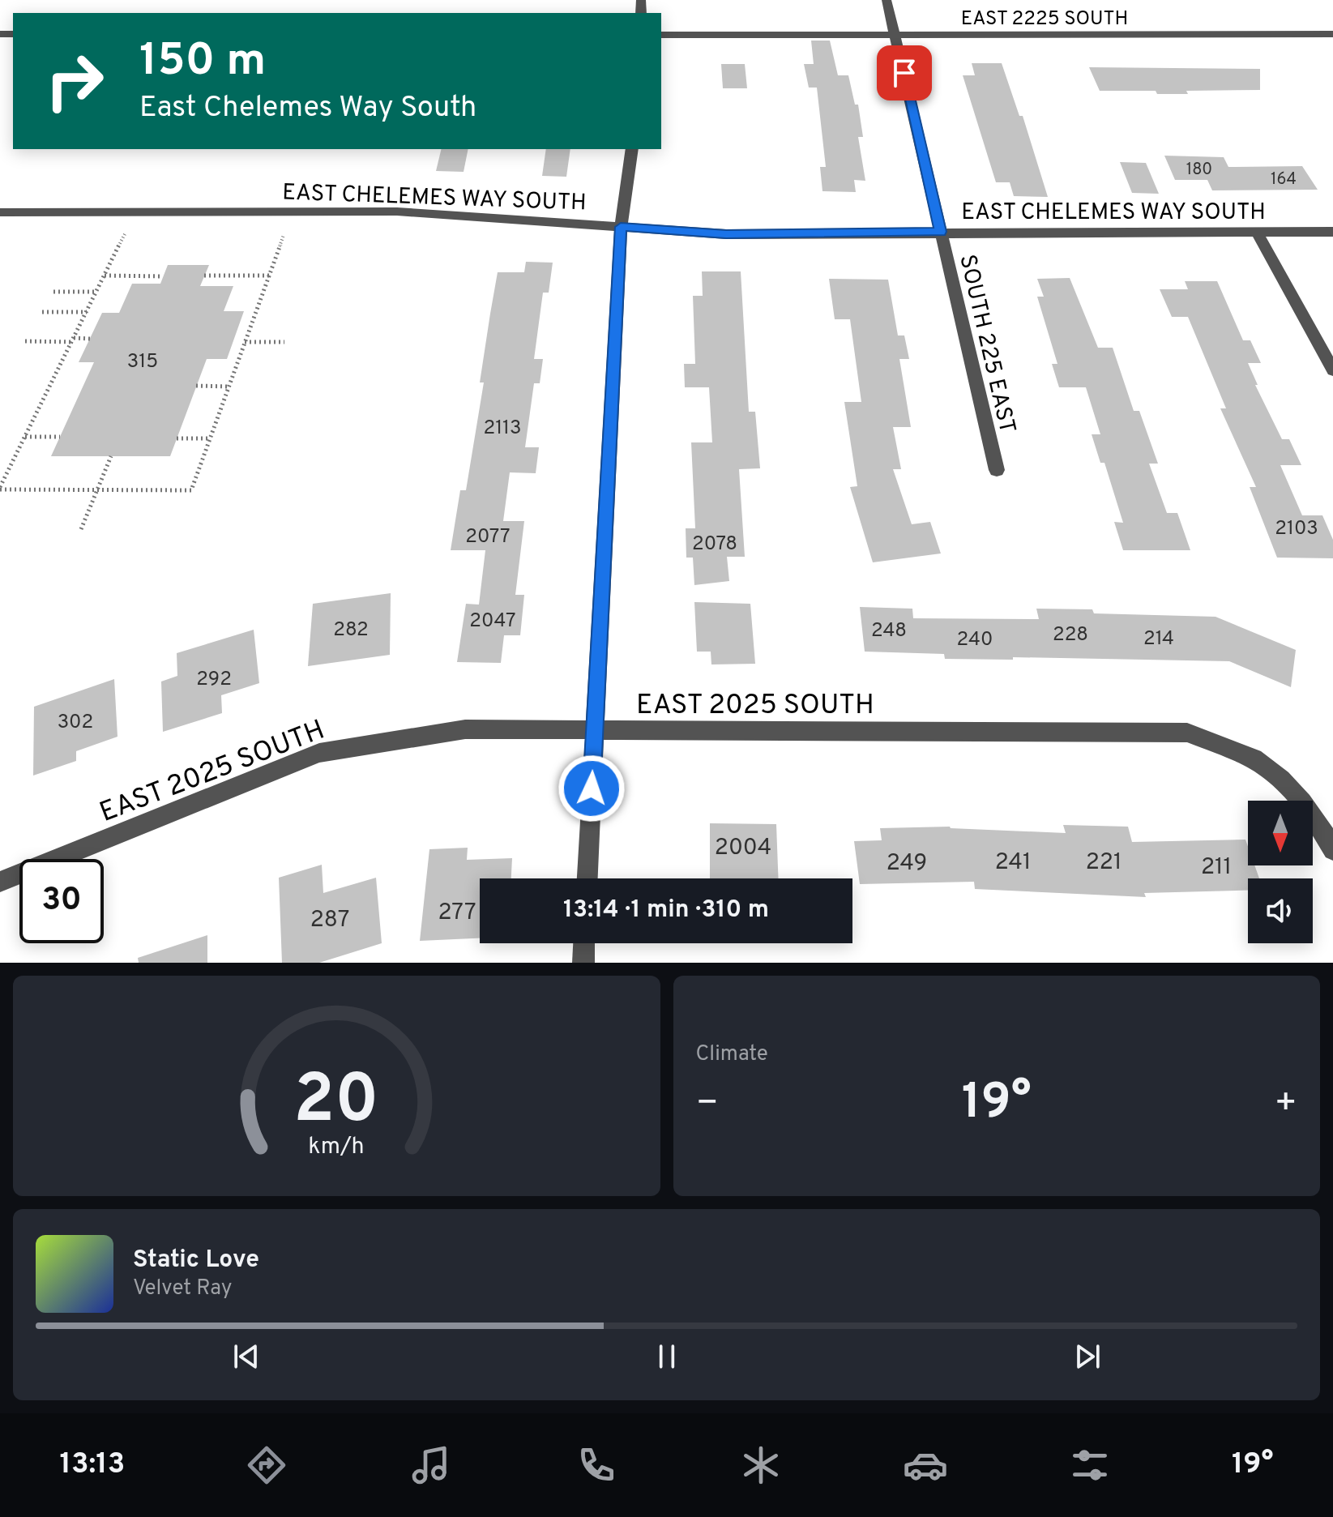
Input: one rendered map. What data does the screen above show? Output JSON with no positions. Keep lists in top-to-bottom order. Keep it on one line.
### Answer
{"streets":{"street":["EAST 2225 SOUTH","EAST CHELEMES WAY SOUTH","SOUTH 225 EAST","EAST 2025 SOUTH"]},"crossings":[["EAST 2225 SOUTH","SOUTH 225 EAST"],["EAST CHELEMES WAY SOUTH","SOUTH 225 EAST"]],"house_numbers":["180","164","315","2113","2103","2077","2078","2047","282","248","228","214","240","292","302","2004","241","221","249","211","277","287"],"north":"bottom","page":{"turn":["150 m","East Chelemes Way South"],"limit":"30","trip":"13:14 · 1 min · 310 m","tile":"Climate","heat":["−","19°","+"],"song":["Static Love","Velvet Ray"],"tabs":["13:13","19°"],"gauge":["20","km/h"]}}
